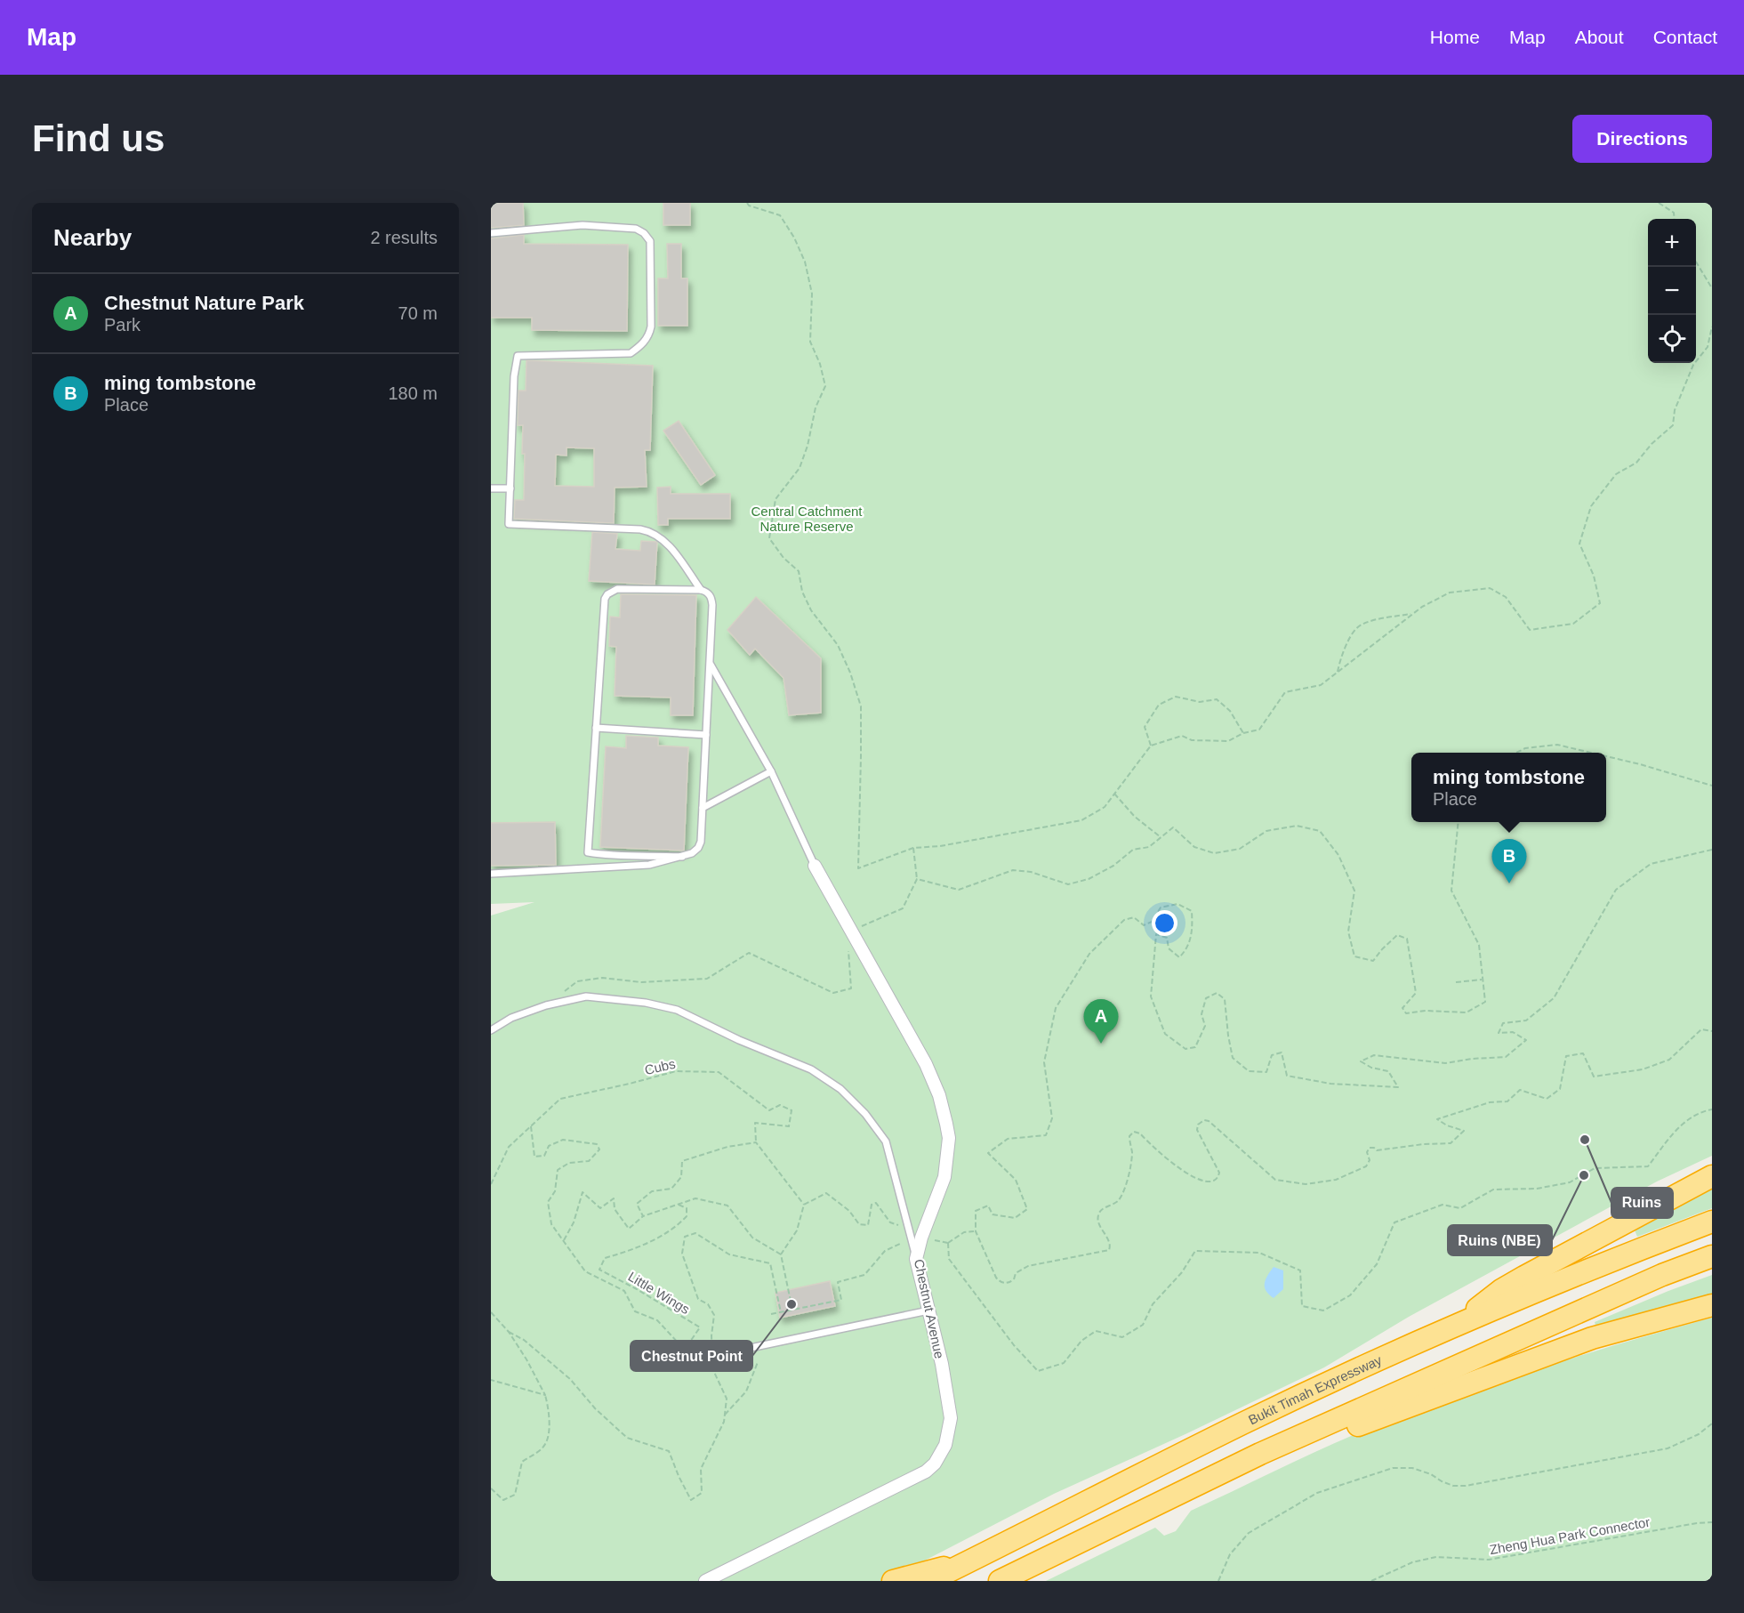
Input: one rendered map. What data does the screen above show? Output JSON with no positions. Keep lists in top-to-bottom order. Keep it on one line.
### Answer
{"streets":{"highway":["Bukit Timah Expressway"],"street":["Chestnut Avenue"],"path":["Cubs","Little Wings","Zheng Hua Park Connector"]},"crossings":[["Cubs","Little Wings"]],"parks":["Central Catchment Nature Reserve"],"places":["Ruins","Ruins (NBE)","Chestnut Point"],"page":{"header":"Map","nav":["Home","Map","About","Contact"],"buttons":"Directions","title":"Find us","heading":["Nearby","2 results"],"map_buttons":["+","−"],"list":[{"mark":"A","name":"Chestnut Nature Park","note":"Park","value":"70 m"},{"mark":"B","name":"ming tombstone","note":"Place","value":"180 m"}],"popup":["ming tombstone","Place"],"pins":["B","A"]}}
